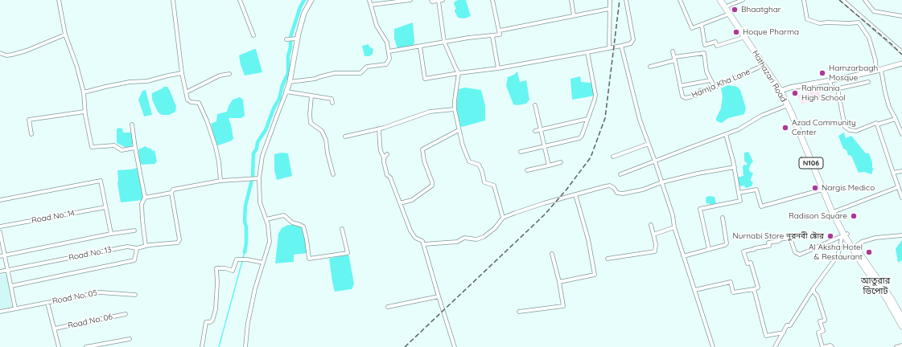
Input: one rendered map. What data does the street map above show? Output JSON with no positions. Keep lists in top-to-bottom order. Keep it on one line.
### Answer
{"streets":{"highway":["Hathazari Road","N106"],"street":["Hamja Kha Lane","Road No. 14","Road No. 13","Road No. 05","Road No. 06"]},"crossings":[["Hathazari Road","Hamja Kha Lane"]],"districts":["আতুরার ডিপোট"],"places":["Bhaatghar","Hoque Pharma","Hamzarbagh Mosque","Rahmania High School","Azad Community Center","Nargis Medico","Radison Square","Nurnabi Store নুরনবী ষ্টোর","Al Aksha Hotel & Restaurant"]}
